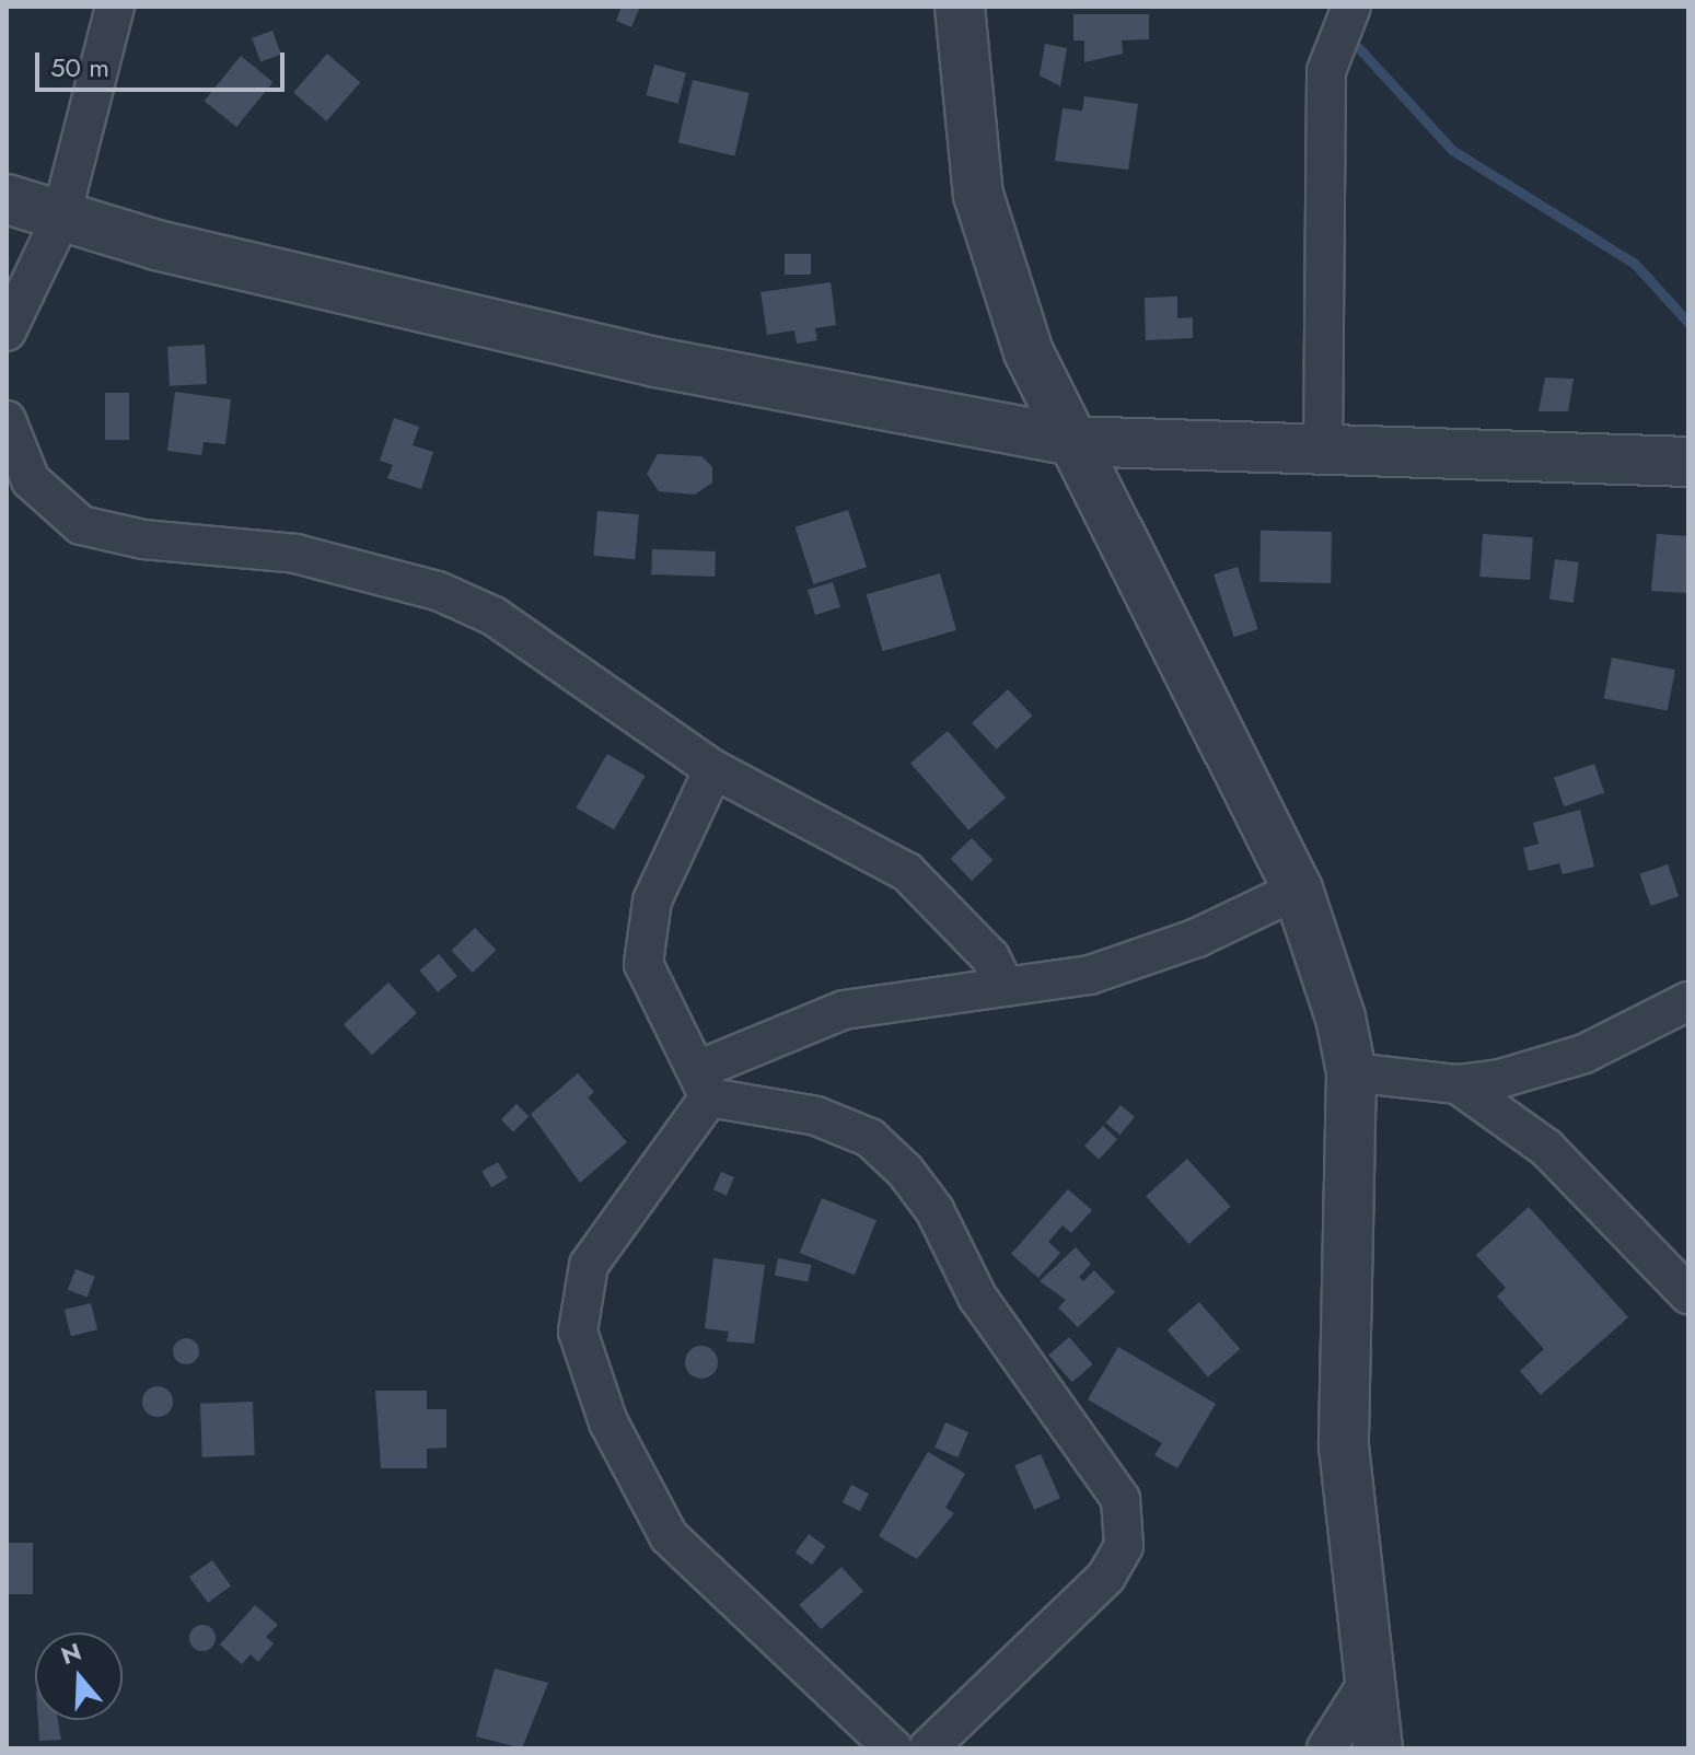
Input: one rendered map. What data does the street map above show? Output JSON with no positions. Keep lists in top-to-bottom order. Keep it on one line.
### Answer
{"scale_bar":"50 m","north":"top"}
